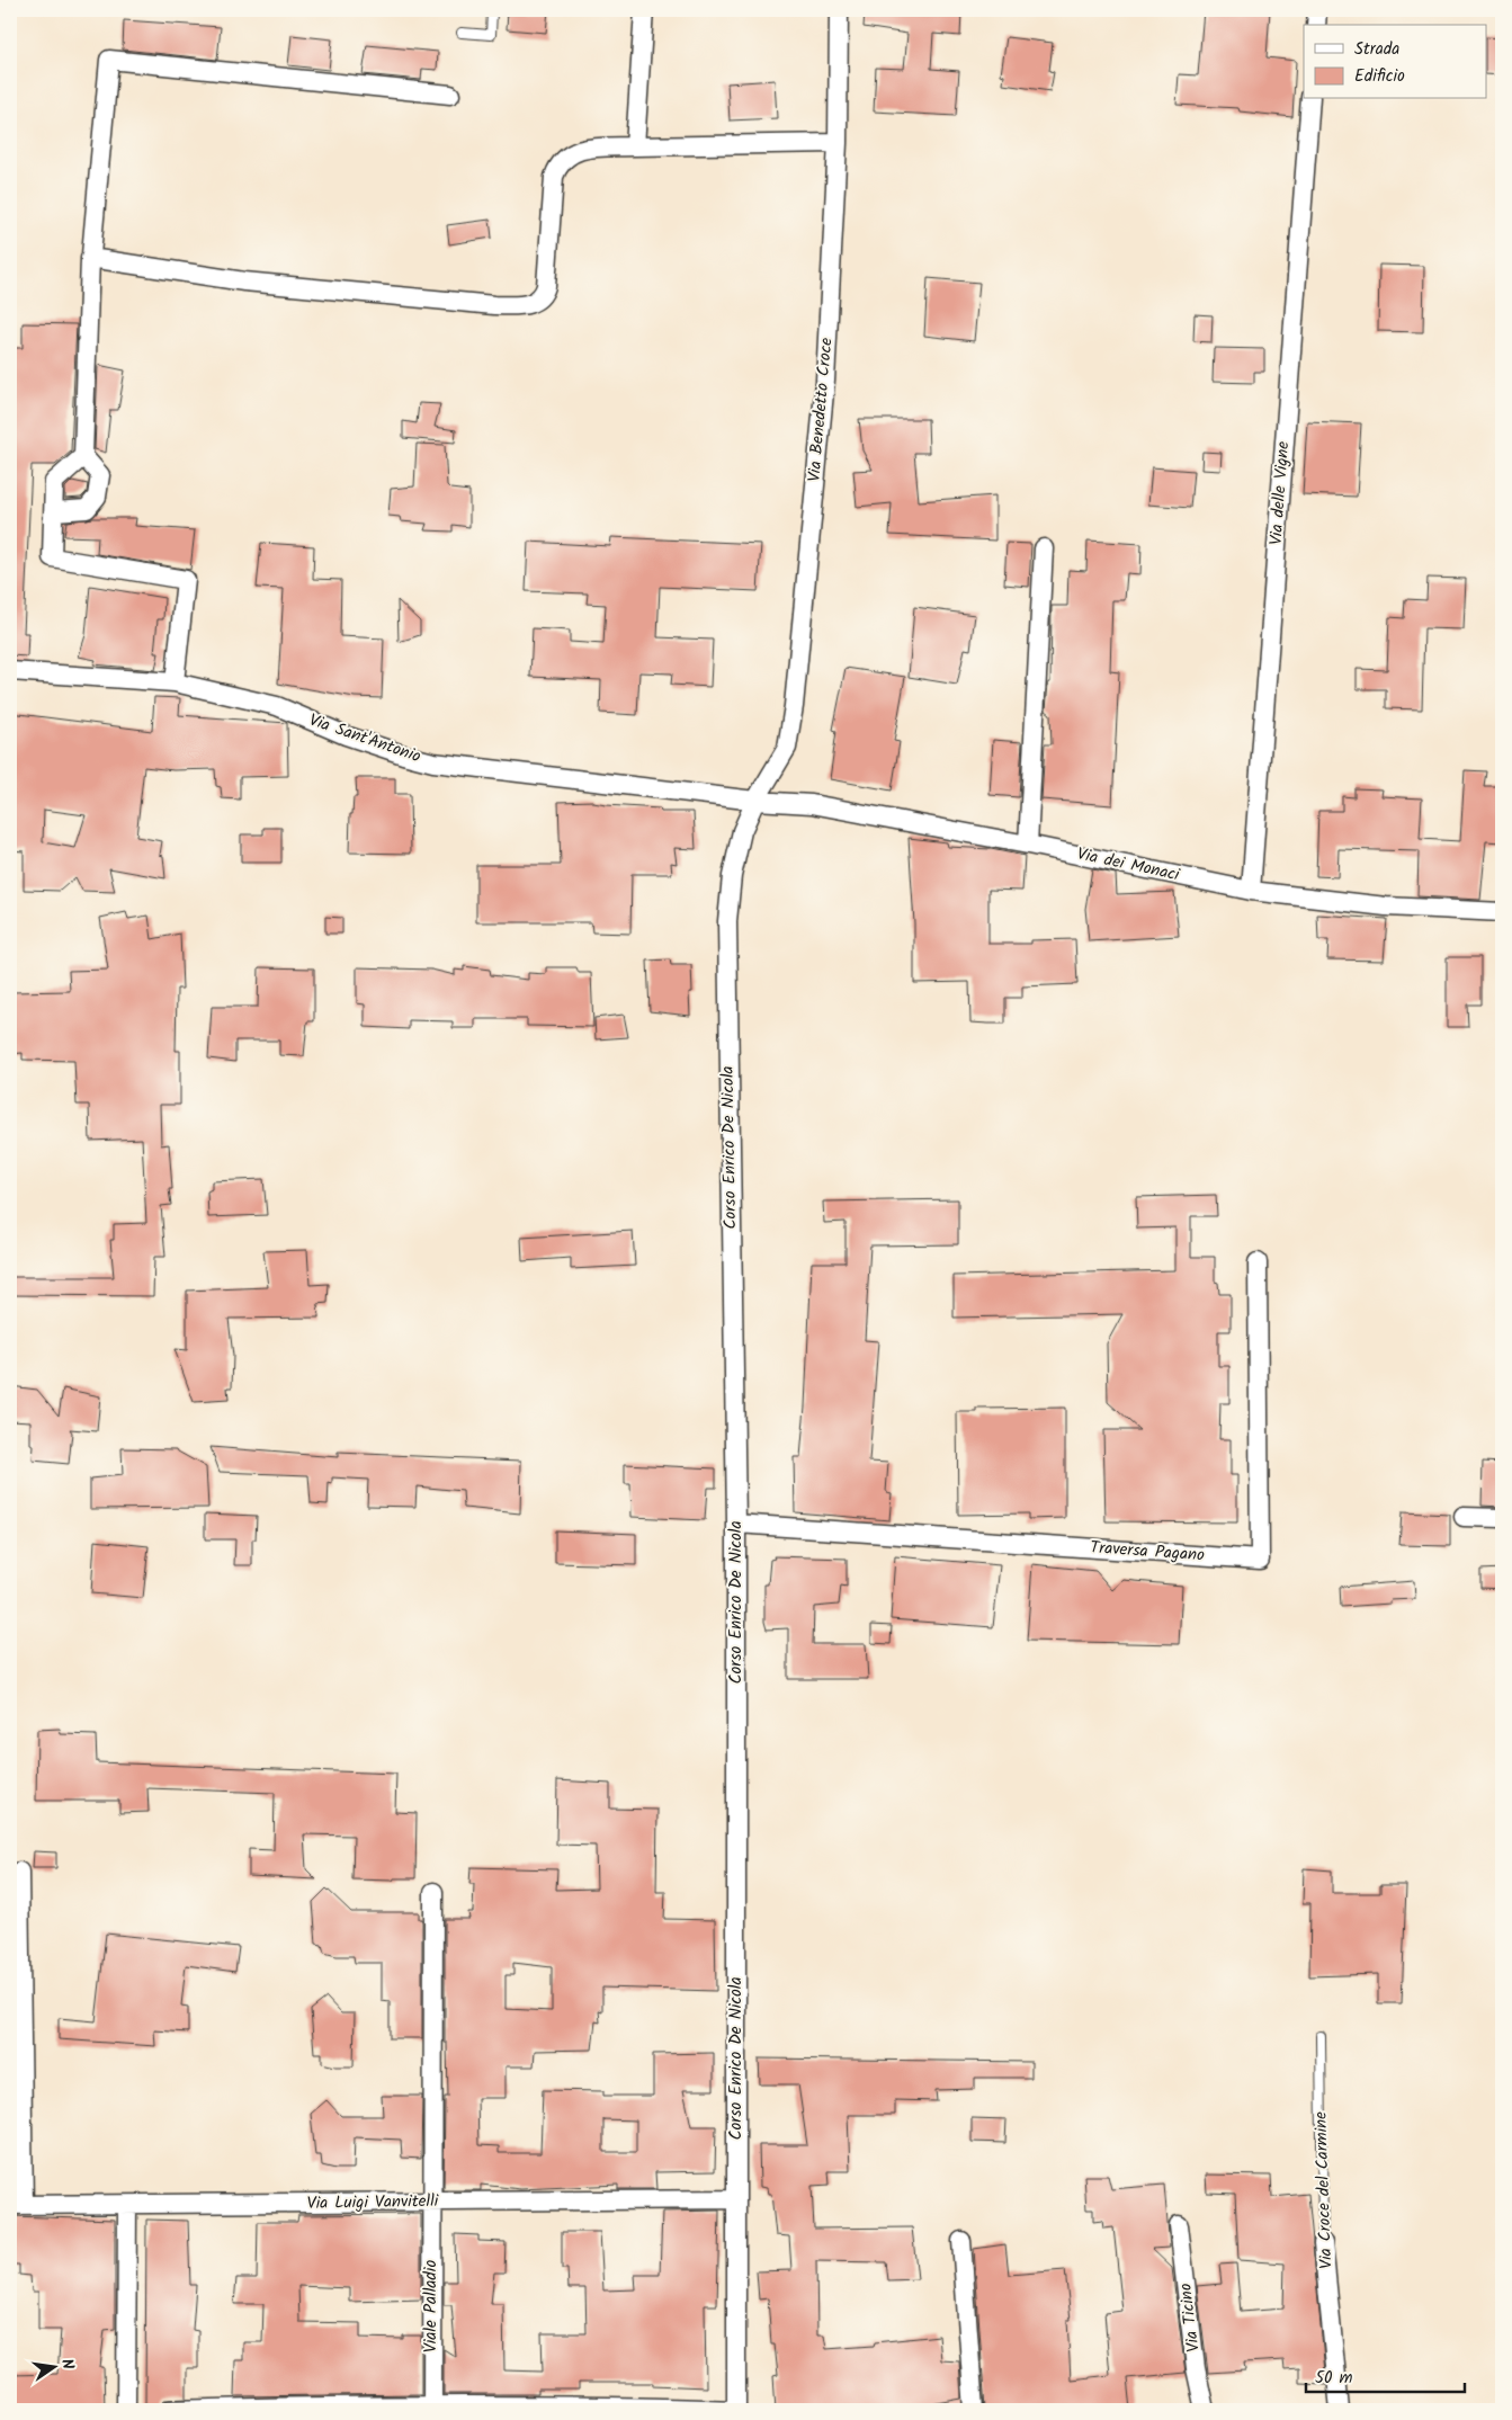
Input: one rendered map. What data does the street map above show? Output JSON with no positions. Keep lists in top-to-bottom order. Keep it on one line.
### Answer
{"streets":{"street":["Via Benedetto Croce","Via delle Vigne","Via Sant'Antonio","Via dei Monaci","Corso Enrico De Nicola","Traversa Pagano","Via Croce del Carmine","Via Luigi Vanvitelli","Viale Palladio","Via Ticino"]},"crossings":[["Via Benedetto Croce","Via Sant'Antonio"],["Via Benedetto Croce","Via dei Monaci"],["Via Benedetto Croce","Corso Enrico De Nicola"],["Via delle Vigne","Via dei Monaci"],["Via Sant'Antonio","Via dei Monaci"],["Via Sant'Antonio","Corso Enrico De Nicola"],["Via dei Monaci","Corso Enrico De Nicola"],["Corso Enrico De Nicola","Traversa Pagano"],["Corso Enrico De Nicola","Via Luigi Vanvitelli"],["Via Luigi Vanvitelli","Viale Palladio"]],"legend":["Strada","Edificio"],"scale_bar":"50 m","north":"right"}
